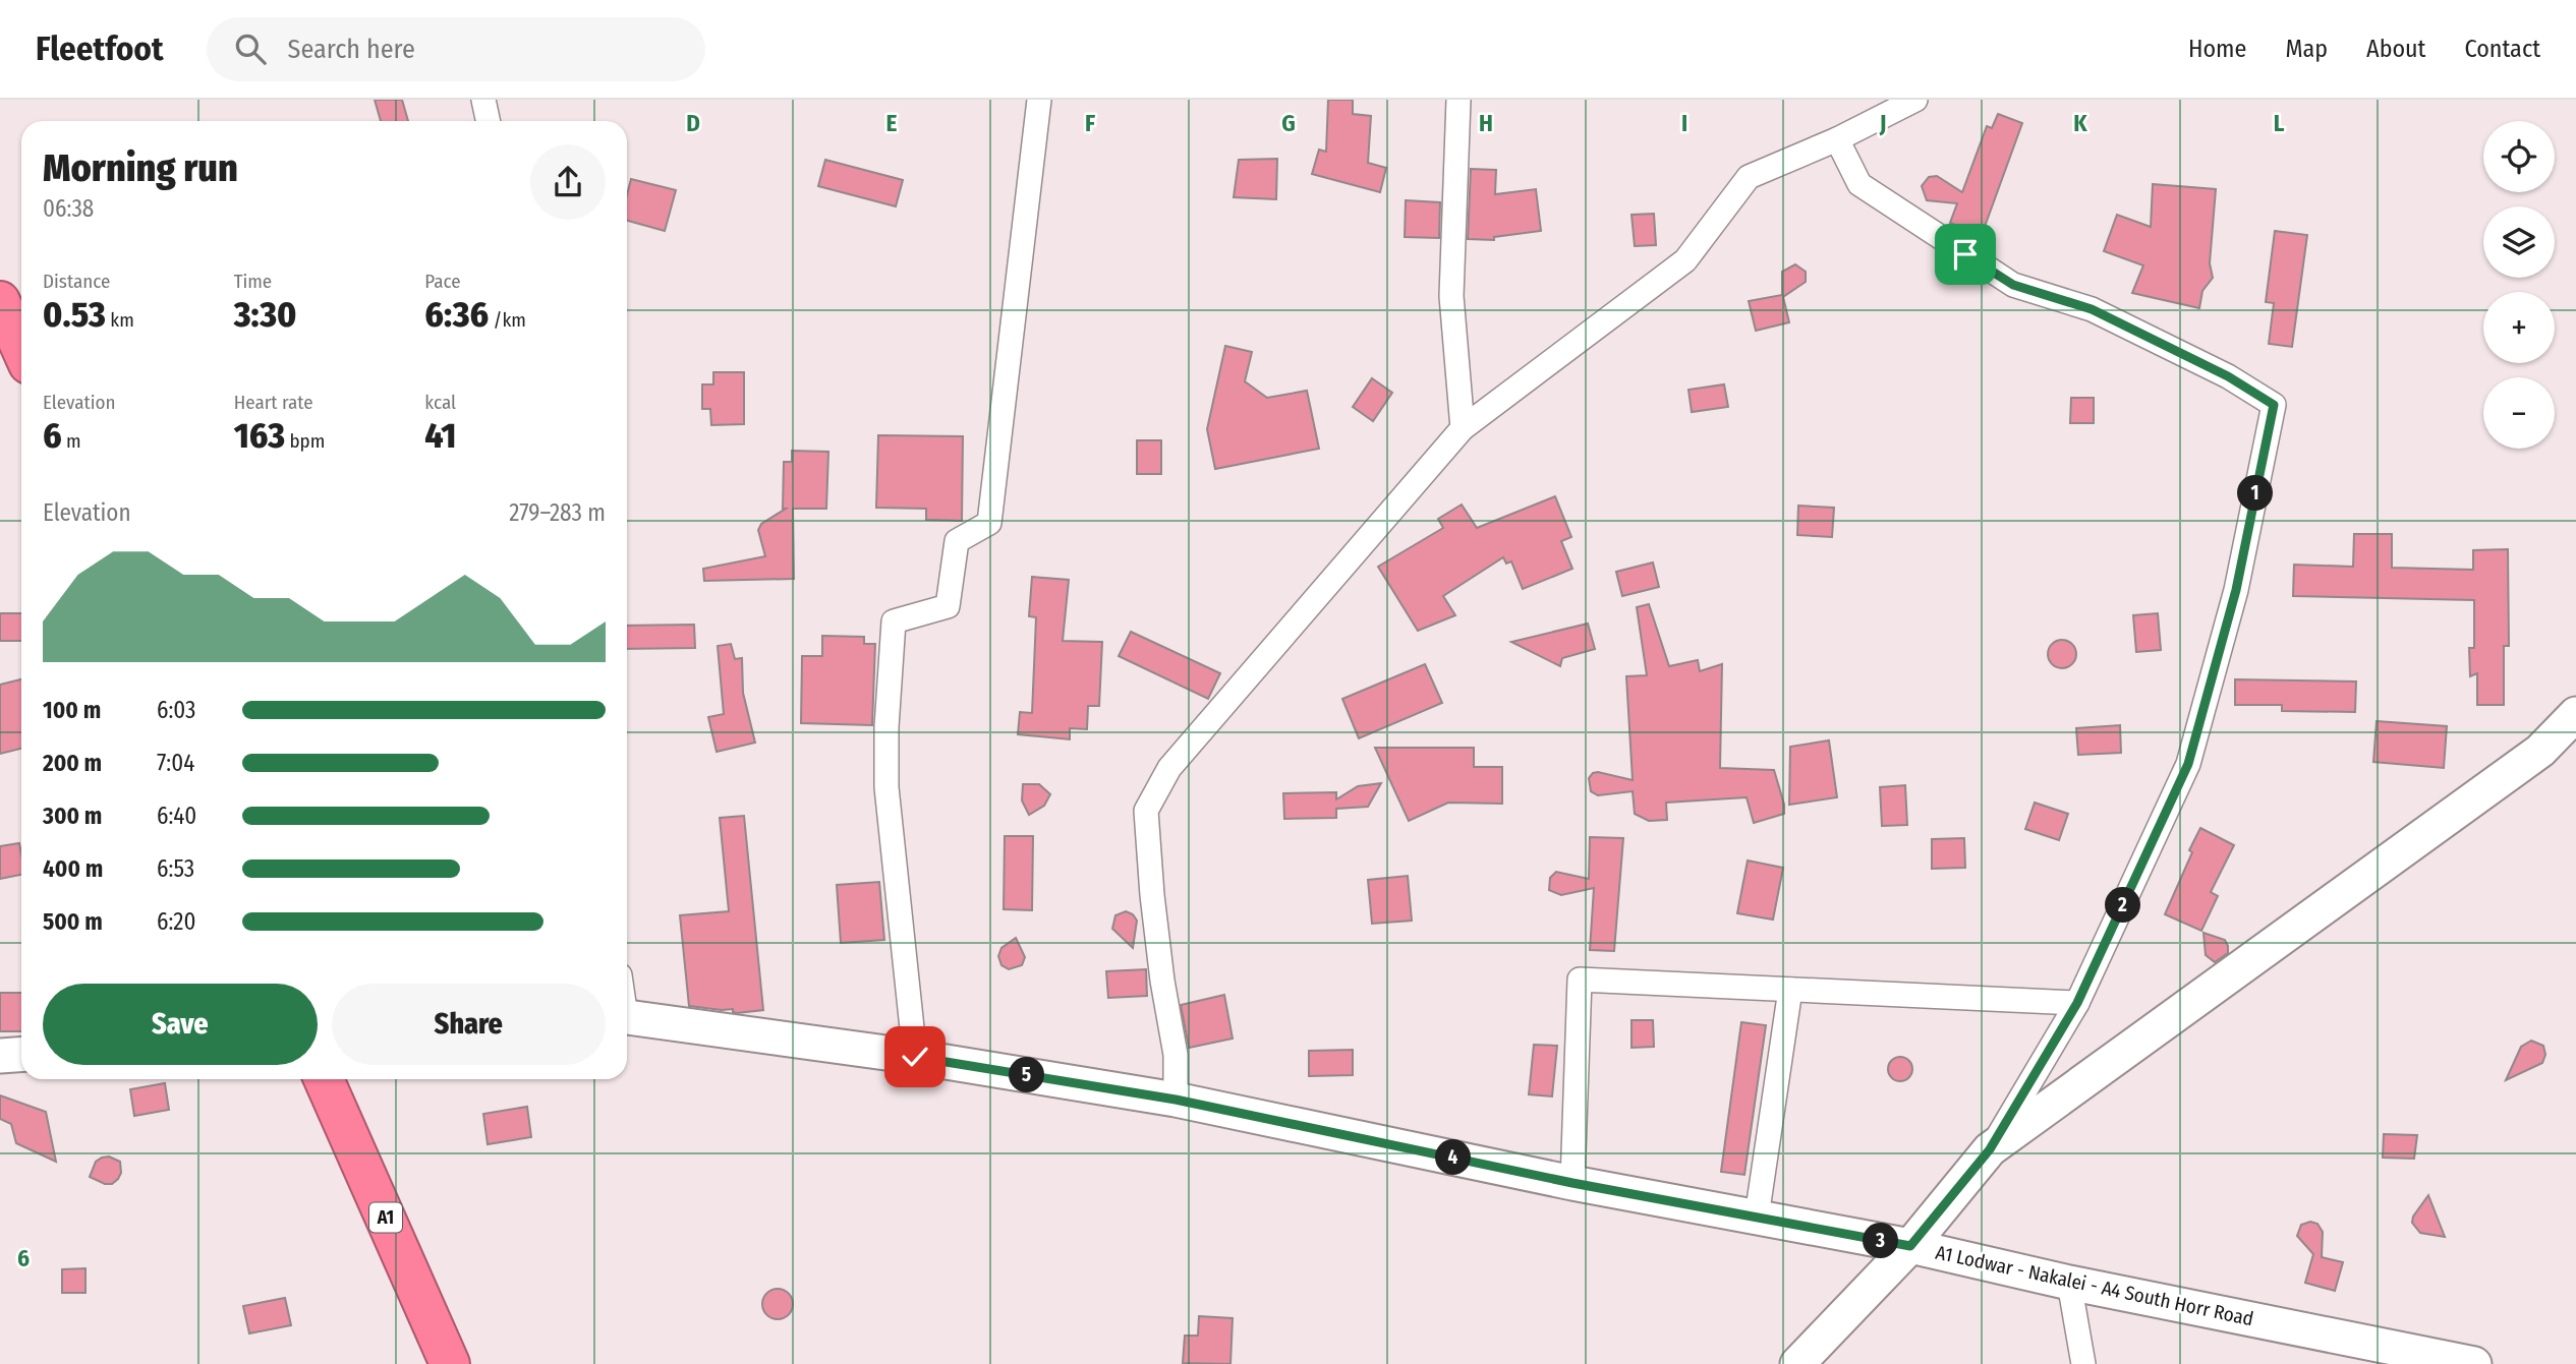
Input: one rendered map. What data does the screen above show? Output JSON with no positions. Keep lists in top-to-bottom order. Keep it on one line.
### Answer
{"streets":{"highway":["A1"],"main road":["A1 Lodwar - Nakalei - A4 South Horr Road"]},"page":{"header":"Fleetfoot","search":"Search here","nav":["Home","Map","About","Contact"],"map_buttons":["+","−"],"heading":["Morning run","06:38"],"stats":[["Distance","0.53 km"],["Time","3:30"],["Pace","6:36 /km"],["Elevation","6 m"],["Heart rate","163 bpm"],["kcal","41"]],"pins":["1","2","5","4","3"],"chart":["Elevation","279–283 m"],"list":[{"name":"100 m","note":"6:03"},{"name":"200 m","note":"7:04"},{"name":"300 m","note":"6:40"},{"name":"400 m","note":"6:53"},{"name":"500 m","note":"6:20"}],"buttons":["Save","Share"]},"grid":{"columns":["D","E","F","G","H","I","J","K","L"],"rows":["6"]}}
